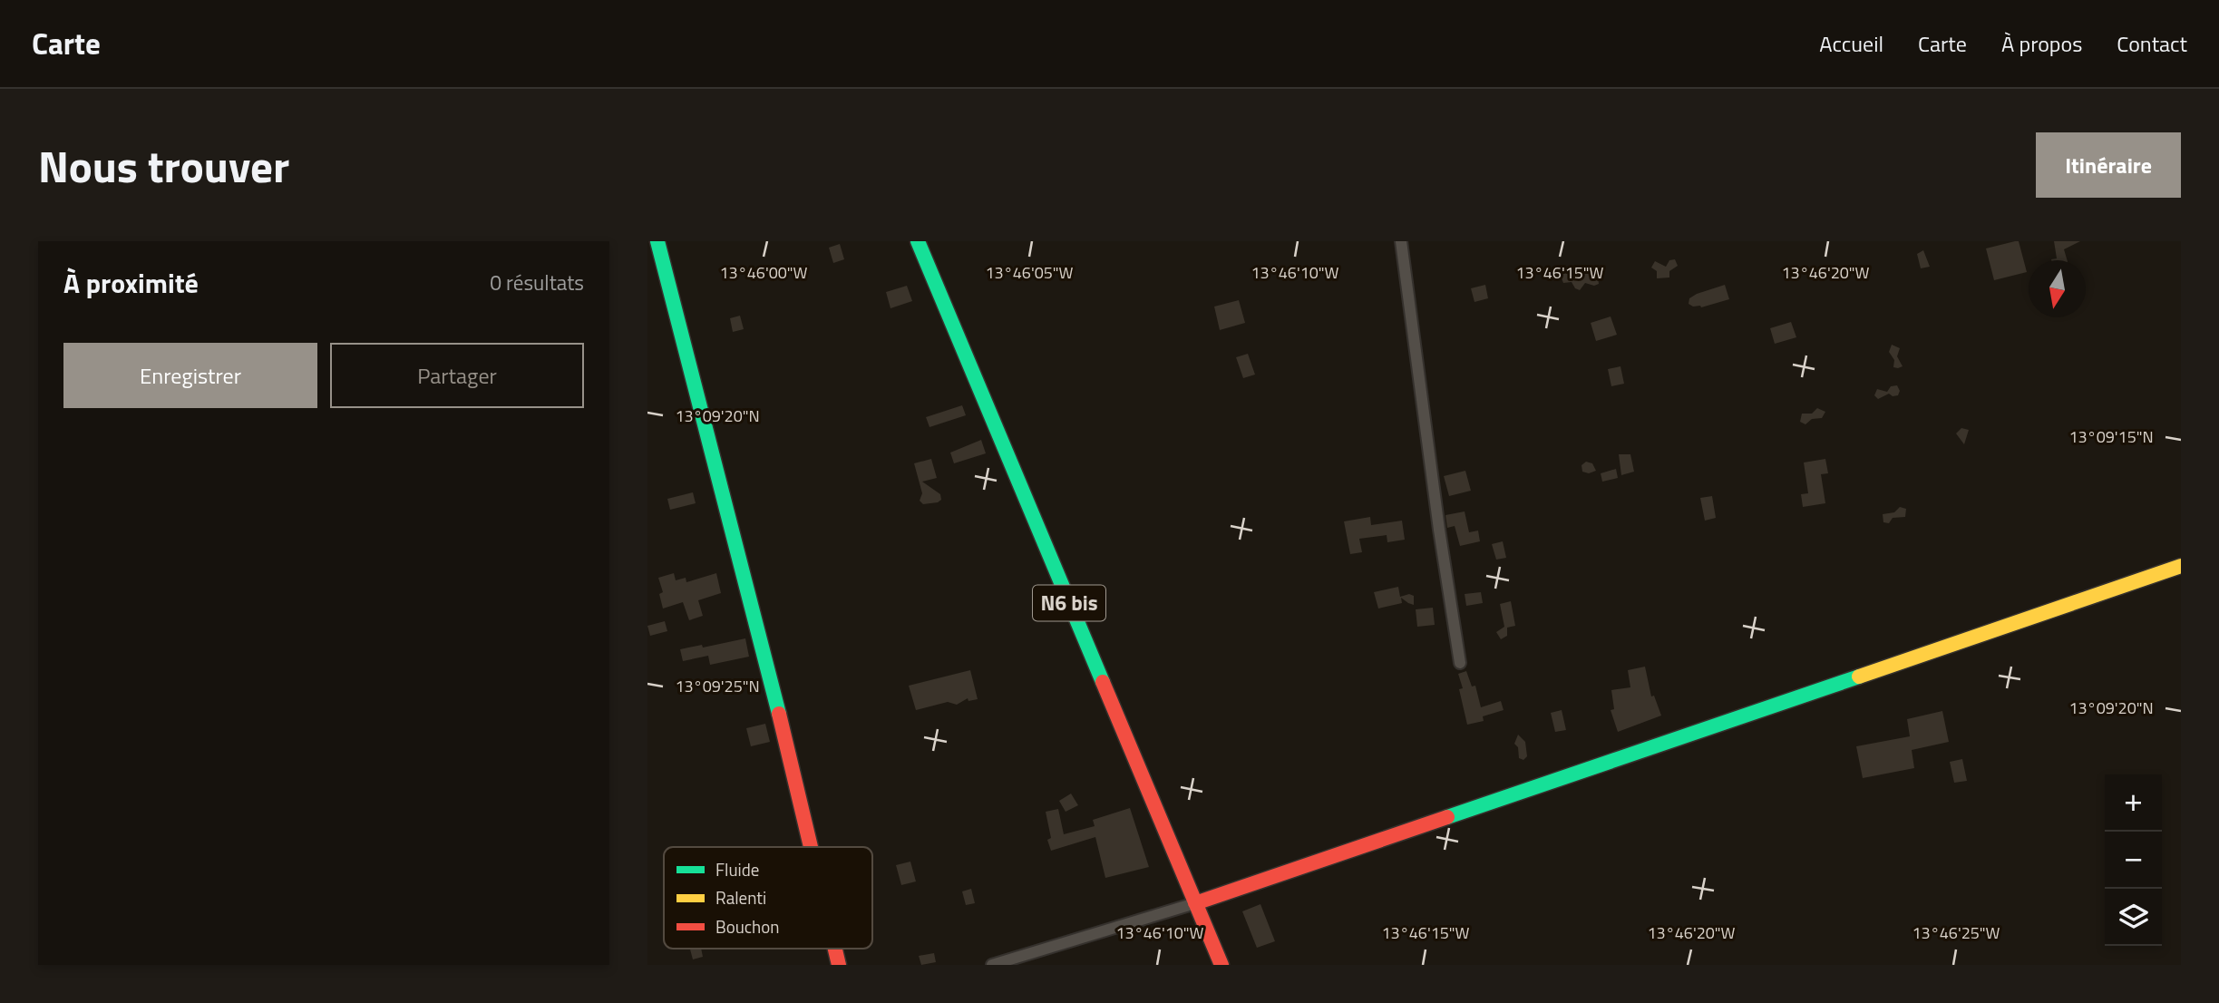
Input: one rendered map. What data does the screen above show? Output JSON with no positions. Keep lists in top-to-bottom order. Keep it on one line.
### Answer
{"streets":{"main road":["N6 bis"]},"legend":["Fluide","Ralenti","Bouchon"],"north":"bottom","page":{"header":"Carte","nav":["Accueil","Carte","À propos","Contact"],"title":"Nous trouver","buttons":["Itinéraire",["Enregistrer","Partager"]],"heading":["À proximité","0 résultats"],"map_buttons":["+","−"]},"coordinates":["13°46'00\"W","13°46'05\"W","13°46'10\"W","13°46'15\"W","13°46'20\"W","13°09'20\"N","13°09'15\"N","13°09'25\"N","13°46'25\"W"]}
